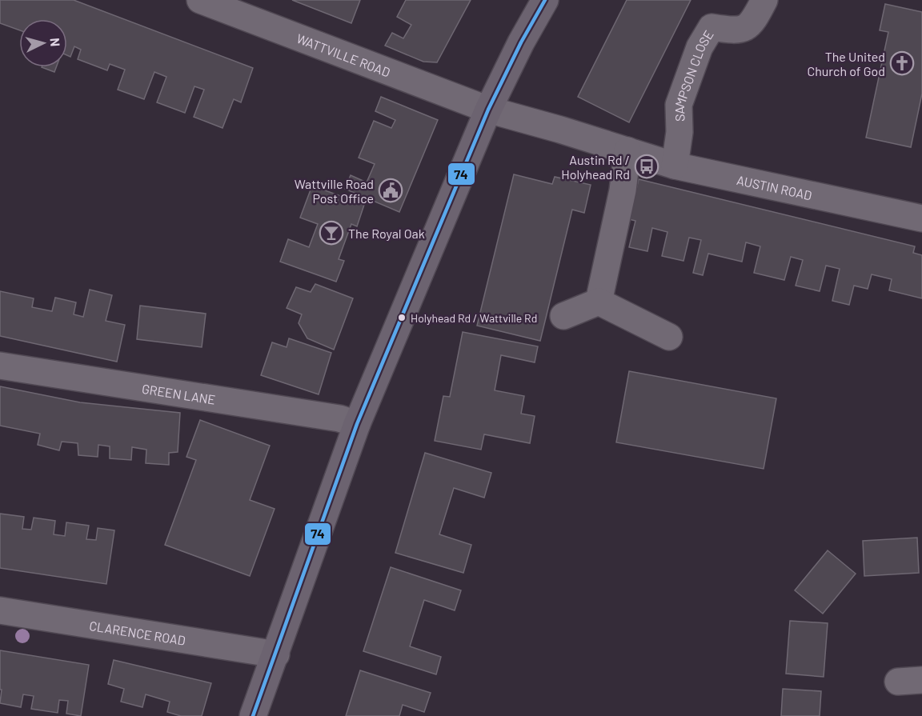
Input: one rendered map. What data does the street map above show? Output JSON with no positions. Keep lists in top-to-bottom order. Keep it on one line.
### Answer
{"streets":{"street":["WATTVILLE ROAD","SAMPSON CLOSE","AUSTIN ROAD","GREEN LANE","CLARENCE ROAD"]},"crossings":[["WATTVILLE ROAD","AUSTIN ROAD"],["SAMPSON CLOSE","AUSTIN ROAD"]],"places":{"church":["The United Church of God"],"bus stop":["Austin Rd / Holyhead Rd"],"public building":["Wattville Road Post Office"],"bar":["The Royal Oak"],"other":["Holyhead Rd / Wattville Rd"]},"lines":["transit line 74"],"north":"right"}
